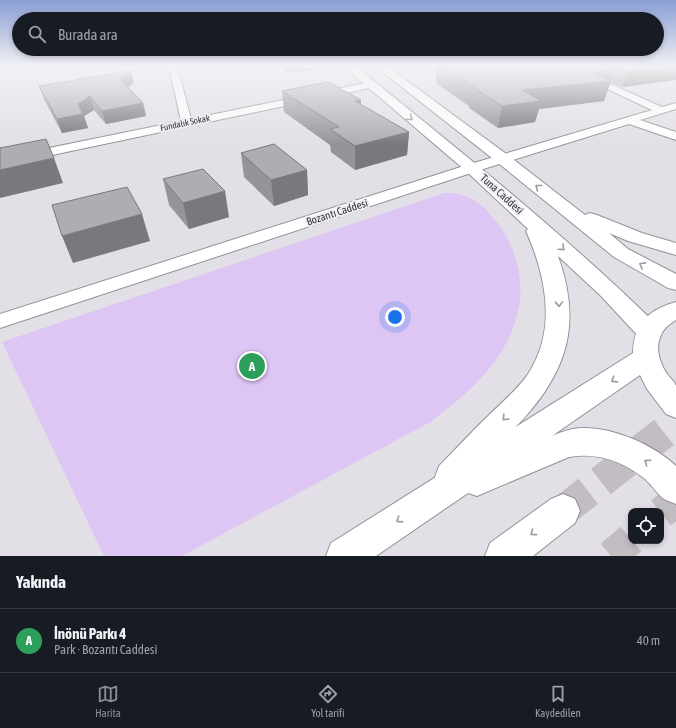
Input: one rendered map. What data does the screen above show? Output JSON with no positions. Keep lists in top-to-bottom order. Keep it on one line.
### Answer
{"streets":{"main road":["Tuna Caddesi"],"street":["Fundalık Sokak","Bozantı Caddesi"]},"crossings":[["Tuna Caddesi","Bozantı Caddesi"]],"page":{"search":"Burada ara","pins":"A","heading":"Yakında","list":[{"mark":"A","name":"İnönü Parkı 4","note":"Park · Bozantı Caddesi","value":"40 m"}],"nav":["Harita","Yol tarifi","Kaydedilen"]}}
